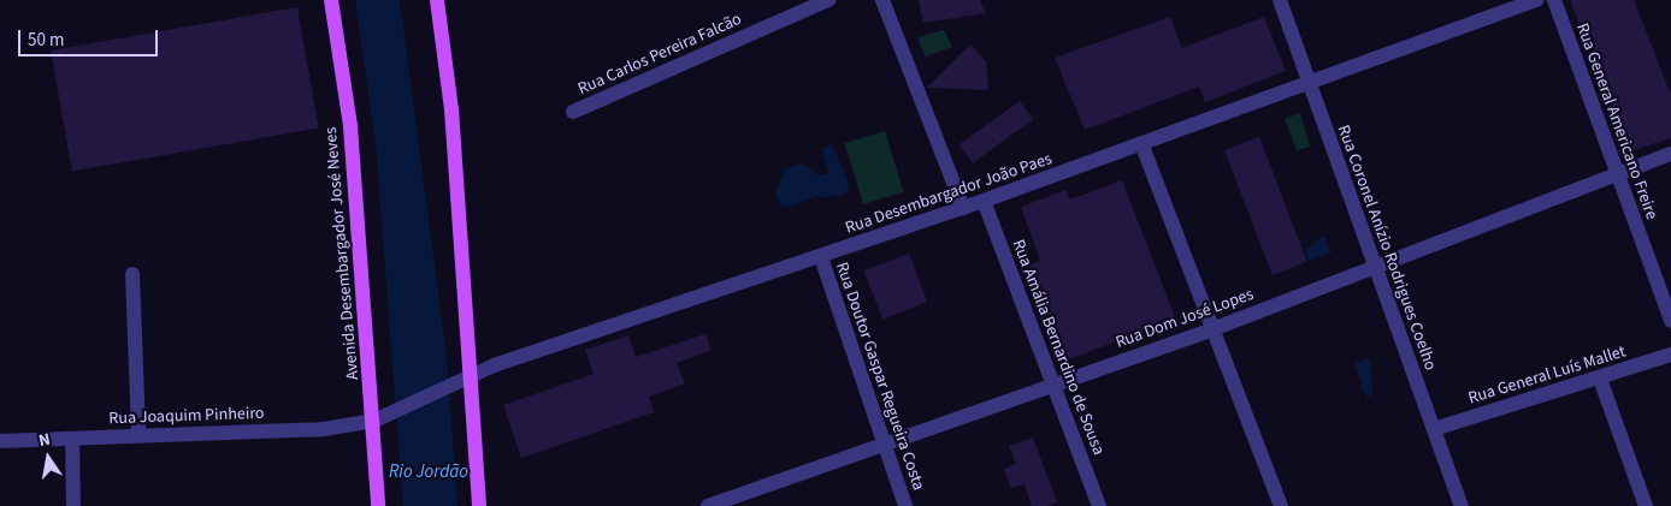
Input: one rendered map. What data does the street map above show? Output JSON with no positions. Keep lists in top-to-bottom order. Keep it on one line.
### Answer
{"streets":{"main road":["Avenida Desembargador José Neves"],"street":["Rua Carlos Pereira Falcão","Rua General Americano Freire","Rua Desembargador João Paes","Rua Coronel Anízio Rodrigues Coelho","Rua Dom José Lopes","Rua Amália Bernardino de Sousa","Rua General Luís Mallet","Rua Doutor Gaspar Regueira Costa","Rua Joaquim Pinheiro"]},"crossings":[["Rua General Americano Freire","Rua Dom José Lopes"],["Rua Desembargador João Paes","Rua Coronel Anízio Rodrigues Coelho"],["Rua Desembargador João Paes","Avenida Desembargador José Neves"],["Rua Desembargador João Paes","Rua Amália Bernardino de Sousa"],["Rua Desembargador João Paes","Rua Doutor Gaspar Regueira Costa"],["Rua Desembargador João Paes","Rua Joaquim Pinheiro"],["Rua Coronel Anízio Rodrigues Coelho","Rua Dom José Lopes"],["Rua Coronel Anízio Rodrigues Coelho","Rua General Luís Mallet"],["Avenida Desembargador José Neves","Rua Joaquim Pinheiro"],["Rua Dom José Lopes","Rua Amália Bernardino de Sousa"],["Rua Dom José Lopes","Rua Doutor Gaspar Regueira Costa"]],"water":["Rio Jordão"],"scale_bar":"50 m","north":"top"}
